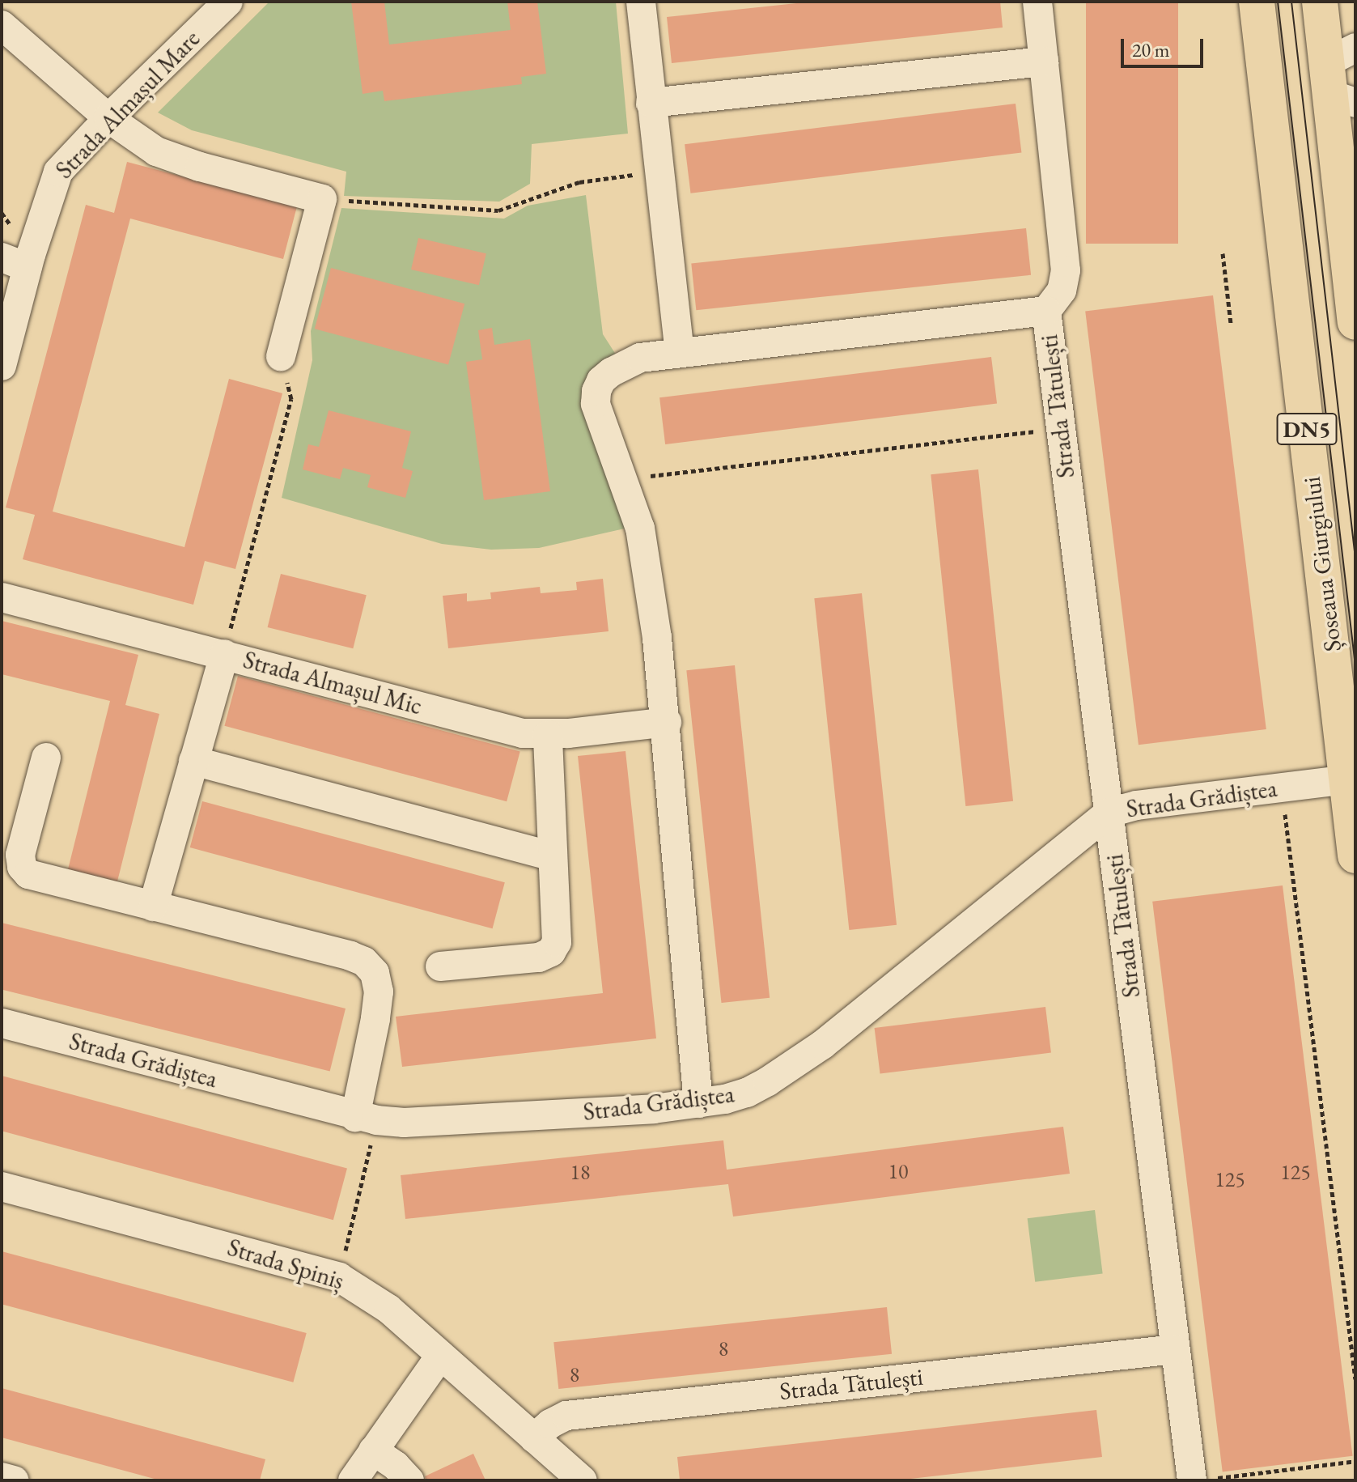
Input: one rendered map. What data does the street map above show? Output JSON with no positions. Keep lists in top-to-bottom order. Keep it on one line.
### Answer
{"streets":{"main road":["DN5","Șoseaua Giurgiului"],"street":["Strada Almașul Mare","Strada Tătulești","Strada Almașul Mic","Strada Grădiștea","Strada Spiniș"]},"crossings":[["Strada Tătulești","Strada Grădiștea"],["Strada Tătulești","Strada Spiniș"],["Șoseaua Giurgiului","Strada Grădiștea"]],"house_numbers":["10","18","125","125","8","8"],"scale_bar":"20 m"}
